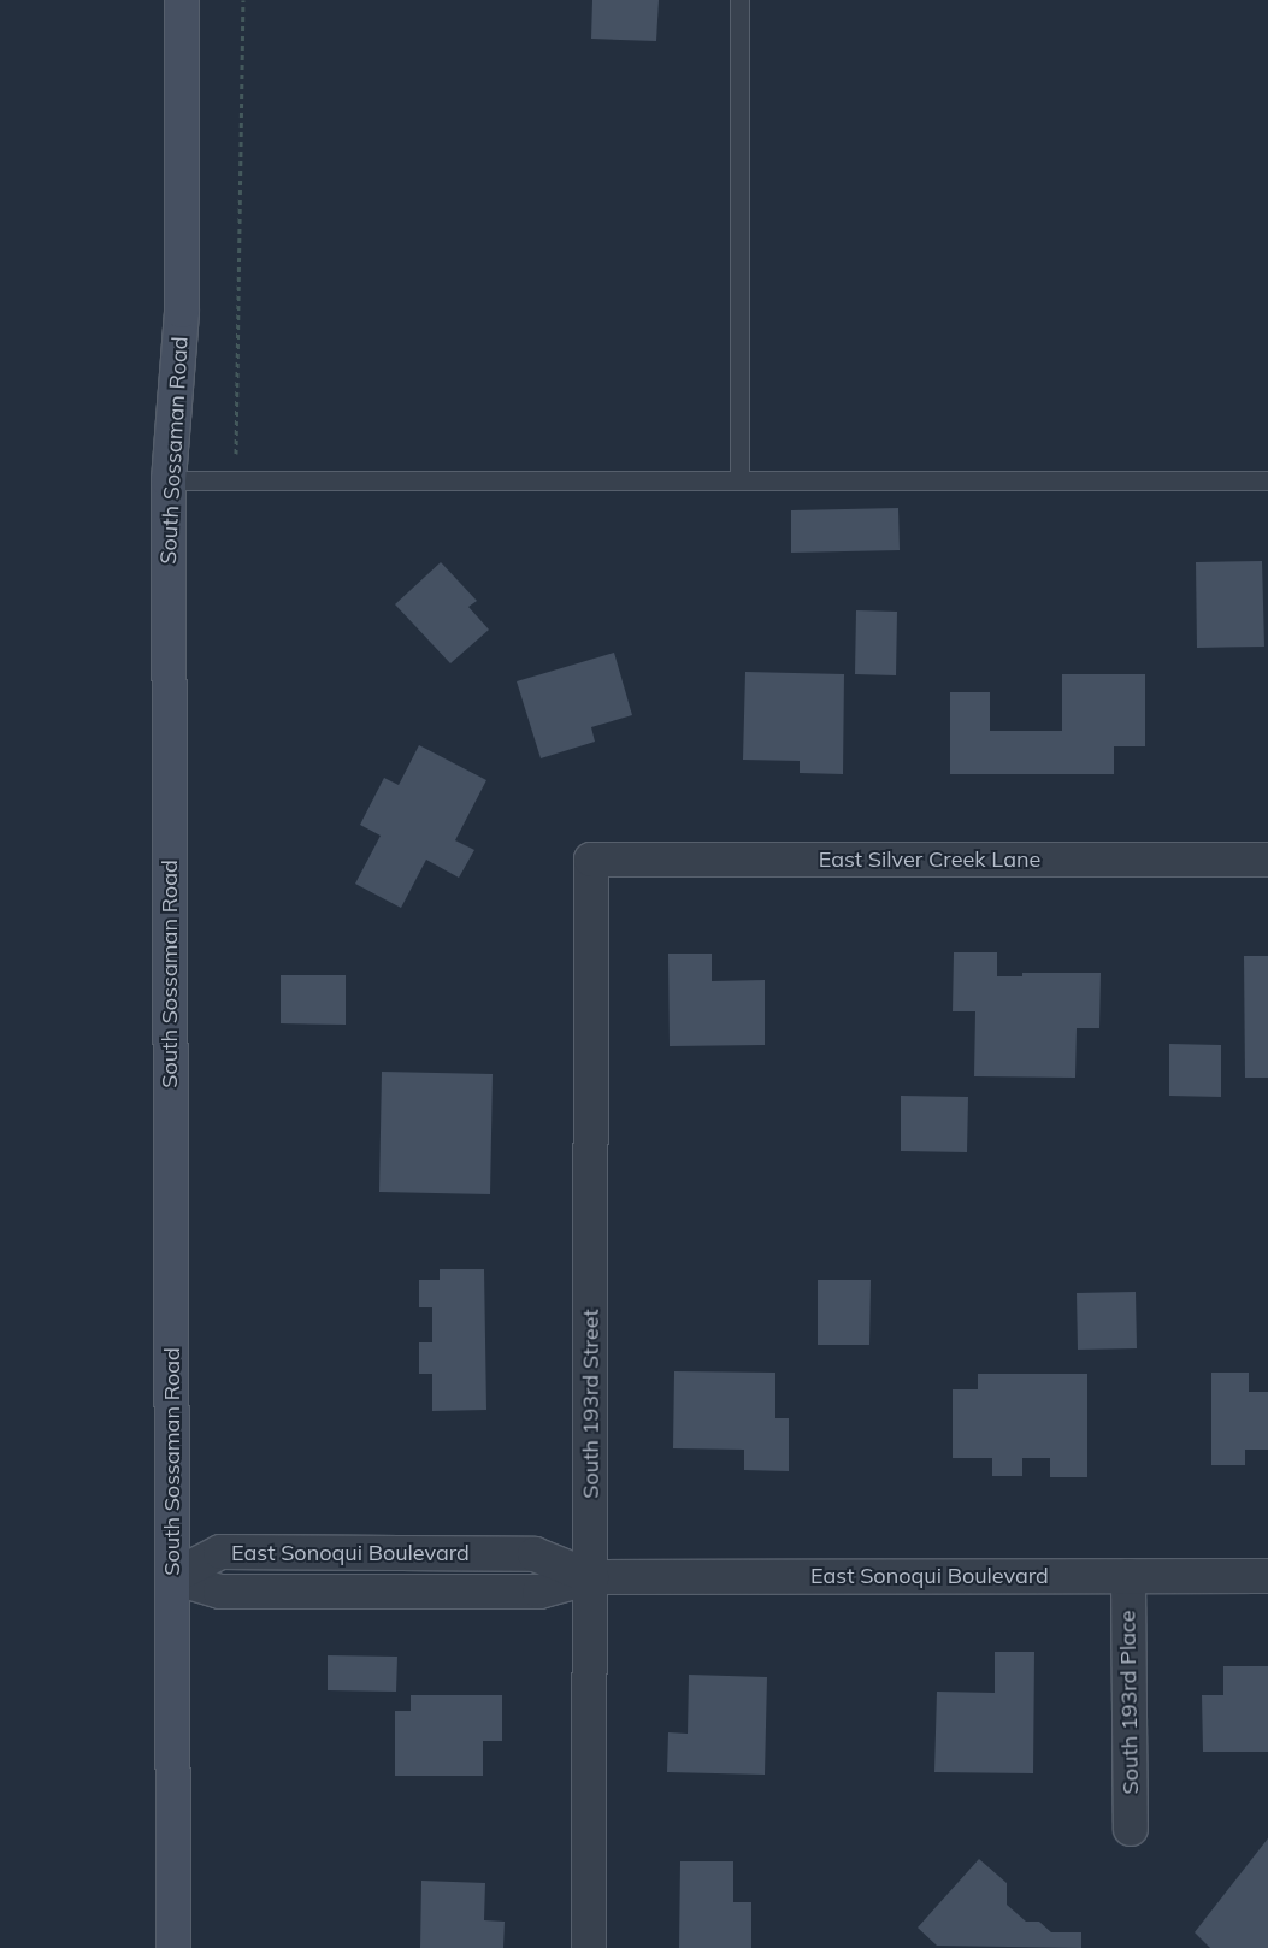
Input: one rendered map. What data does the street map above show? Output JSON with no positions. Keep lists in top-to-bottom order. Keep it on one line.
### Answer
{"streets":{"main road":["South Sossaman Road"],"street":["East Silver Creek Lane","South 193rd Street","East Sonoqui Boulevard","South 193rd Place"]},"crossings":[["South Sossaman Road","East Sonoqui Boulevard"],["East Silver Creek Lane","South 193rd Street"],["South 193rd Street","East Sonoqui Boulevard"],["East Sonoqui Boulevard","South 193rd Place"]]}
